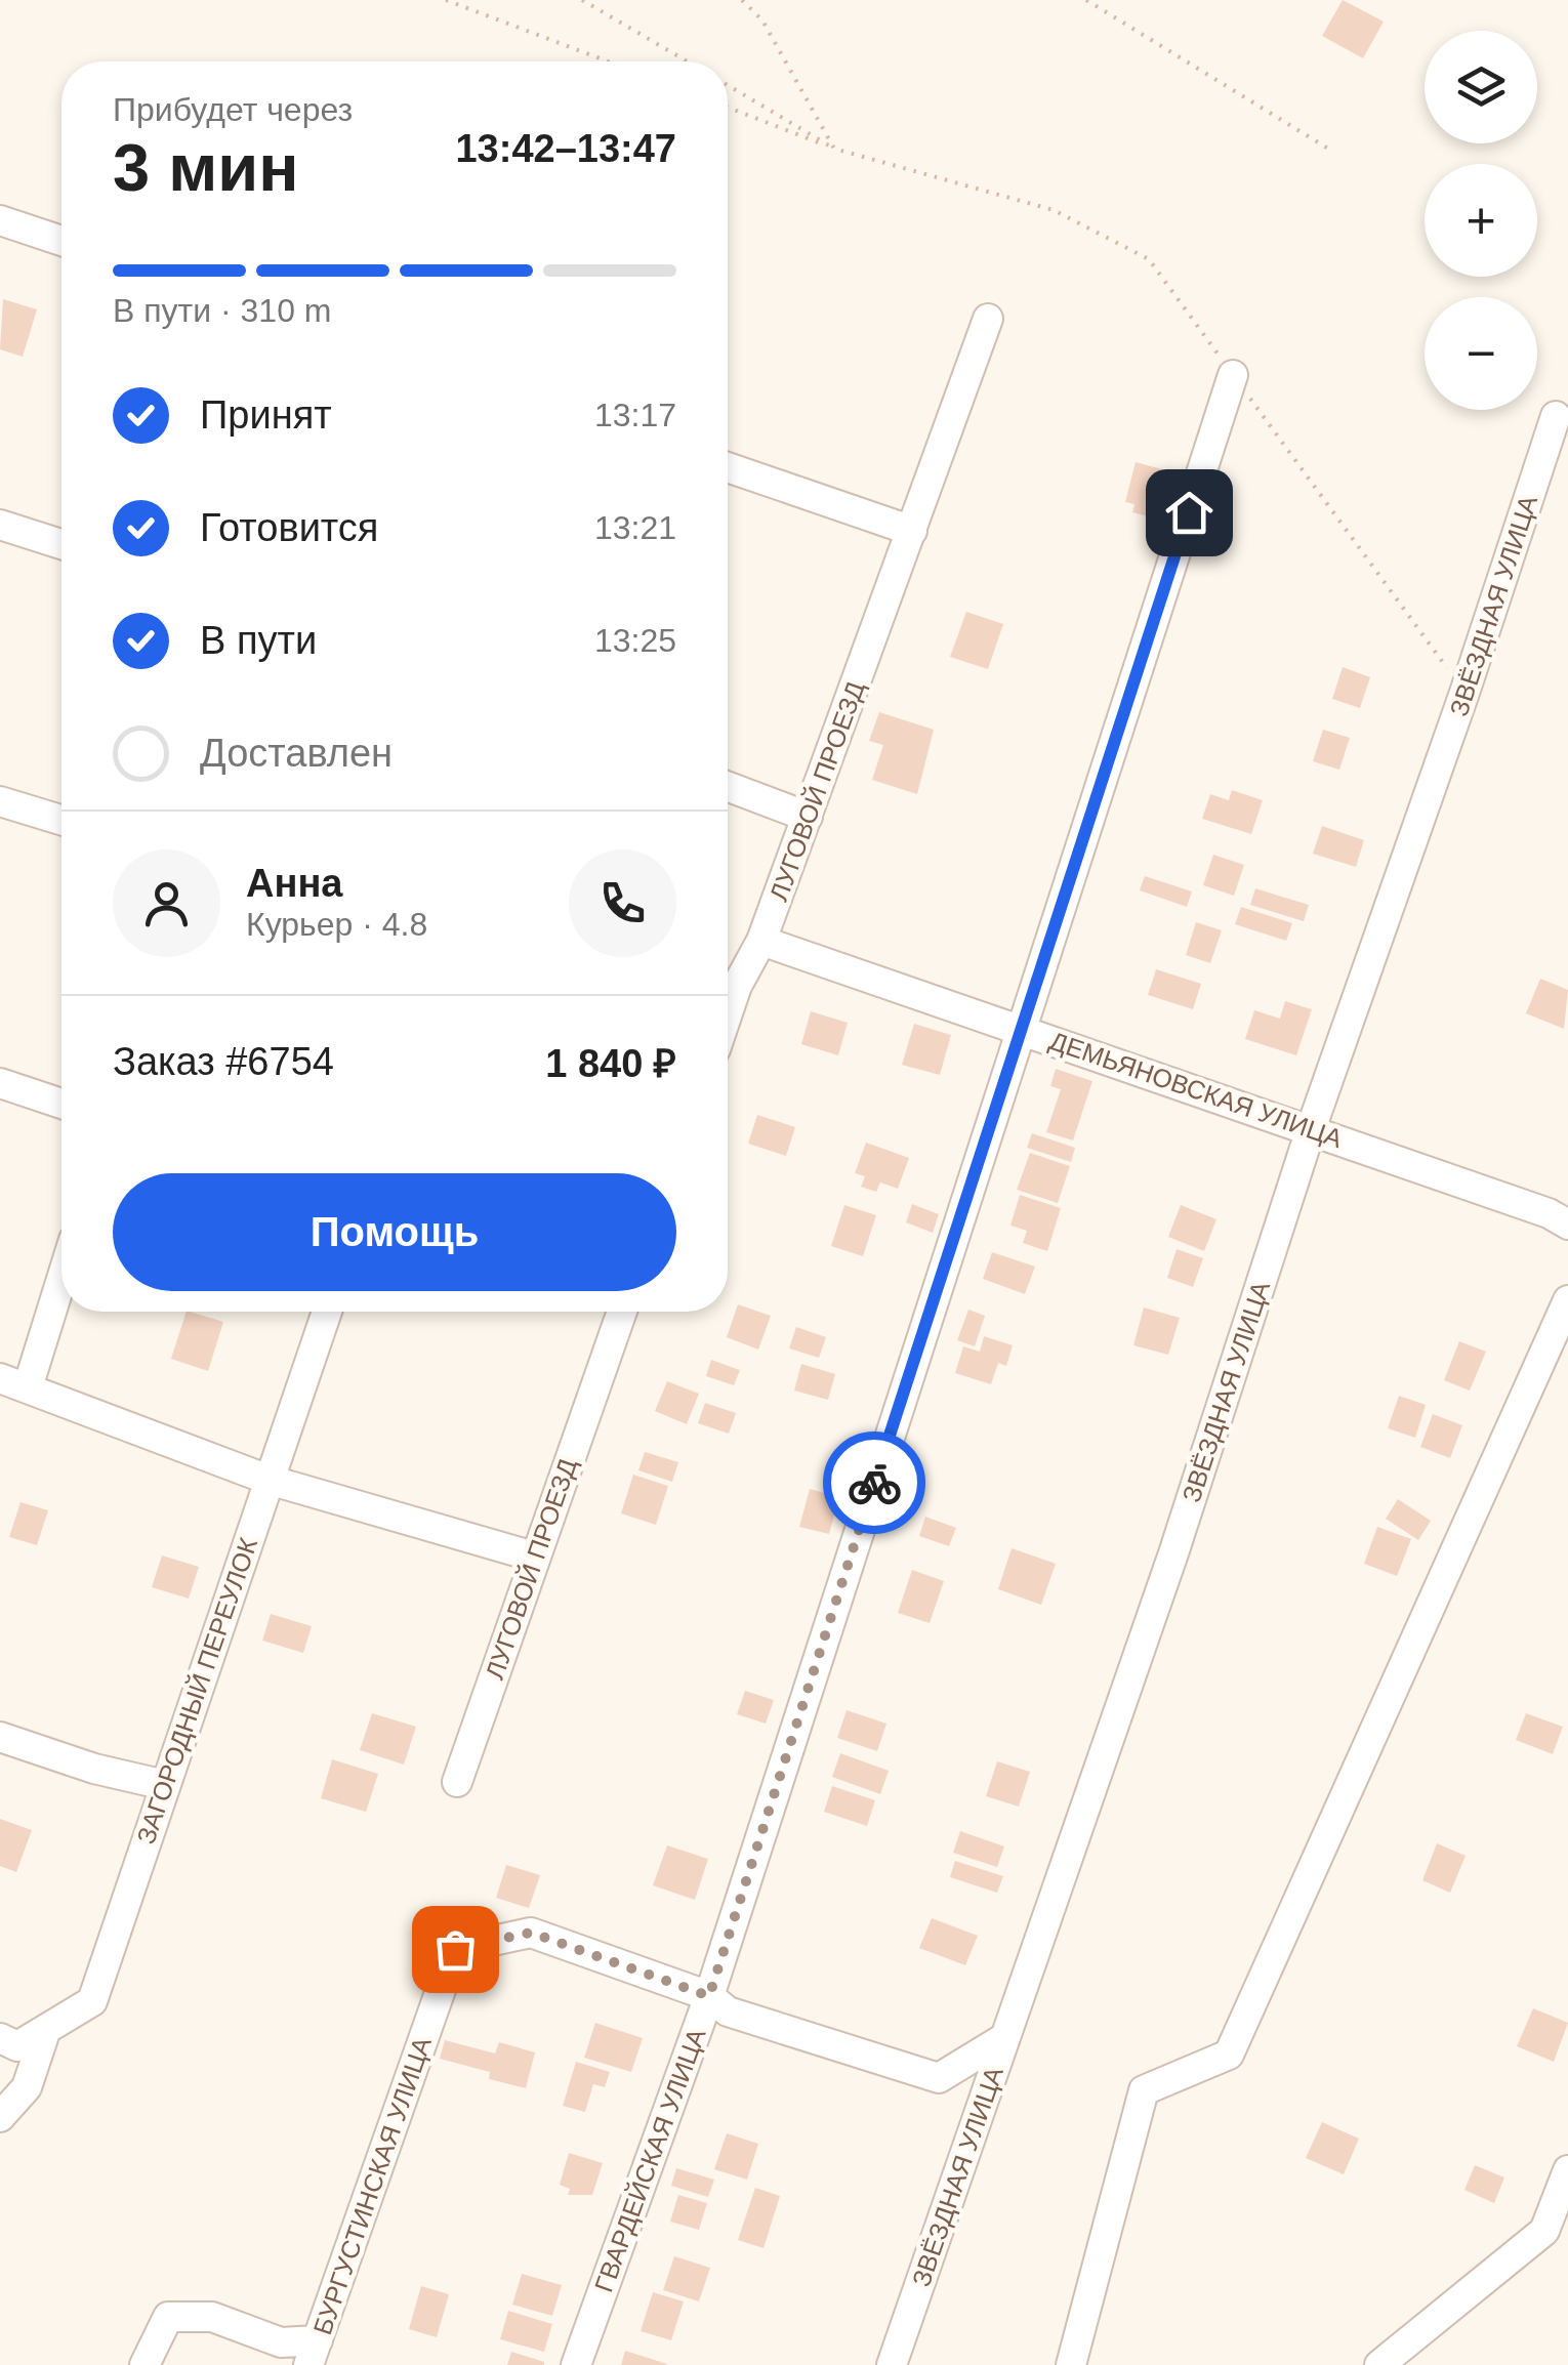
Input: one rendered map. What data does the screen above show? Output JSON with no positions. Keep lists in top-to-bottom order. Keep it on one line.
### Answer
{"streets":{"street":["ЗВЁЗДНАЯ УЛИЦА","ЛУГОВОЙ ПРОЕЗД","ДЕМЬЯНОВСКАЯ УЛИЦА","ЗАГОРОДНЫЙ ПЕРЕУЛОК","ГВАРДЕЙСКАЯ УЛИЦА","БУРГУСТИНСКАЯ УЛИЦА"]},"crossings":[["ЗВЁЗДНАЯ УЛИЦА","ДЕМЬЯНОВСКАЯ УЛИЦА"],["ЛУГОВОЙ ПРОЕЗД","ДЕМЬЯНОВСКАЯ УЛИЦА"],["ДЕМЬЯНОВСКАЯ УЛИЦА","ГВАРДЕЙСКАЯ УЛИЦА"],["ГВАРДЕЙСКАЯ УЛИЦА","БУРГУСТИНСКАЯ УЛИЦА"]],"page":{"map_buttons":["+","−"],"heading":["3 мин","Прибудет через","13:42–13:47"],"panel":["Анна","Курьер · 4.8","Заказ #6754","1 840 ₽"],"bar":"В пути · 310 m","list":[["Принят","13:17"],["Готовится","13:21"],["В пути","13:25"],"Доставлен"],"buttons":"Помощь"}}
